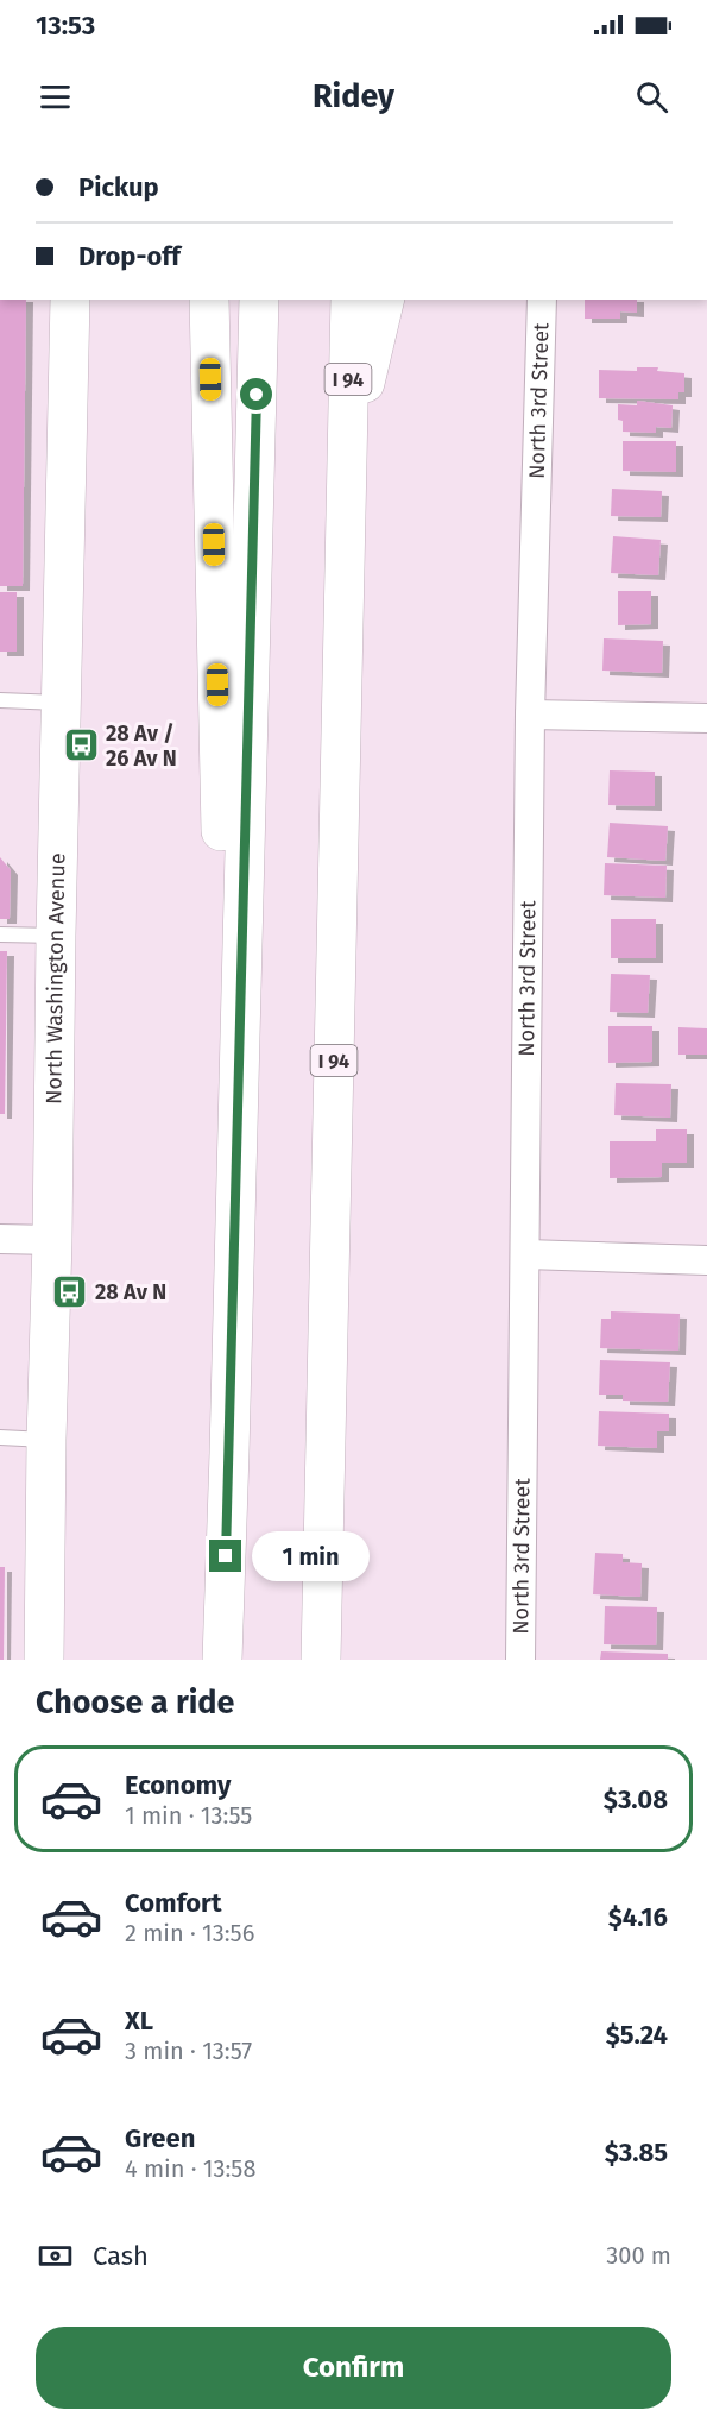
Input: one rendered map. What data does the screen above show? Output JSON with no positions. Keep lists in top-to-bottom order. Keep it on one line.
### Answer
{"streets":{"main road":["I 94","North Washington Avenue"],"street":["North 3rd Street"]},"places":{"bus stop":["28 Av / 26 Av N","28 Av N"]},"page":{"status":"13:53","header":"Ridey","banner":["Pickup","Drop-off"],"bubble":"1 min","heading":"Choose a ride","list":[{"name":"Economy","note":"1 min · 13:55","value":"$3.08"},{"name":"Comfort","note":"2 min · 13:56","value":"$4.16"},{"name":"XL","note":"3 min · 13:57","value":"$5.24"},{"name":"Green","note":"4 min · 13:58","value":"$3.85"}],"pay":["Cash","300 m"],"buttons":"Confirm"}}
